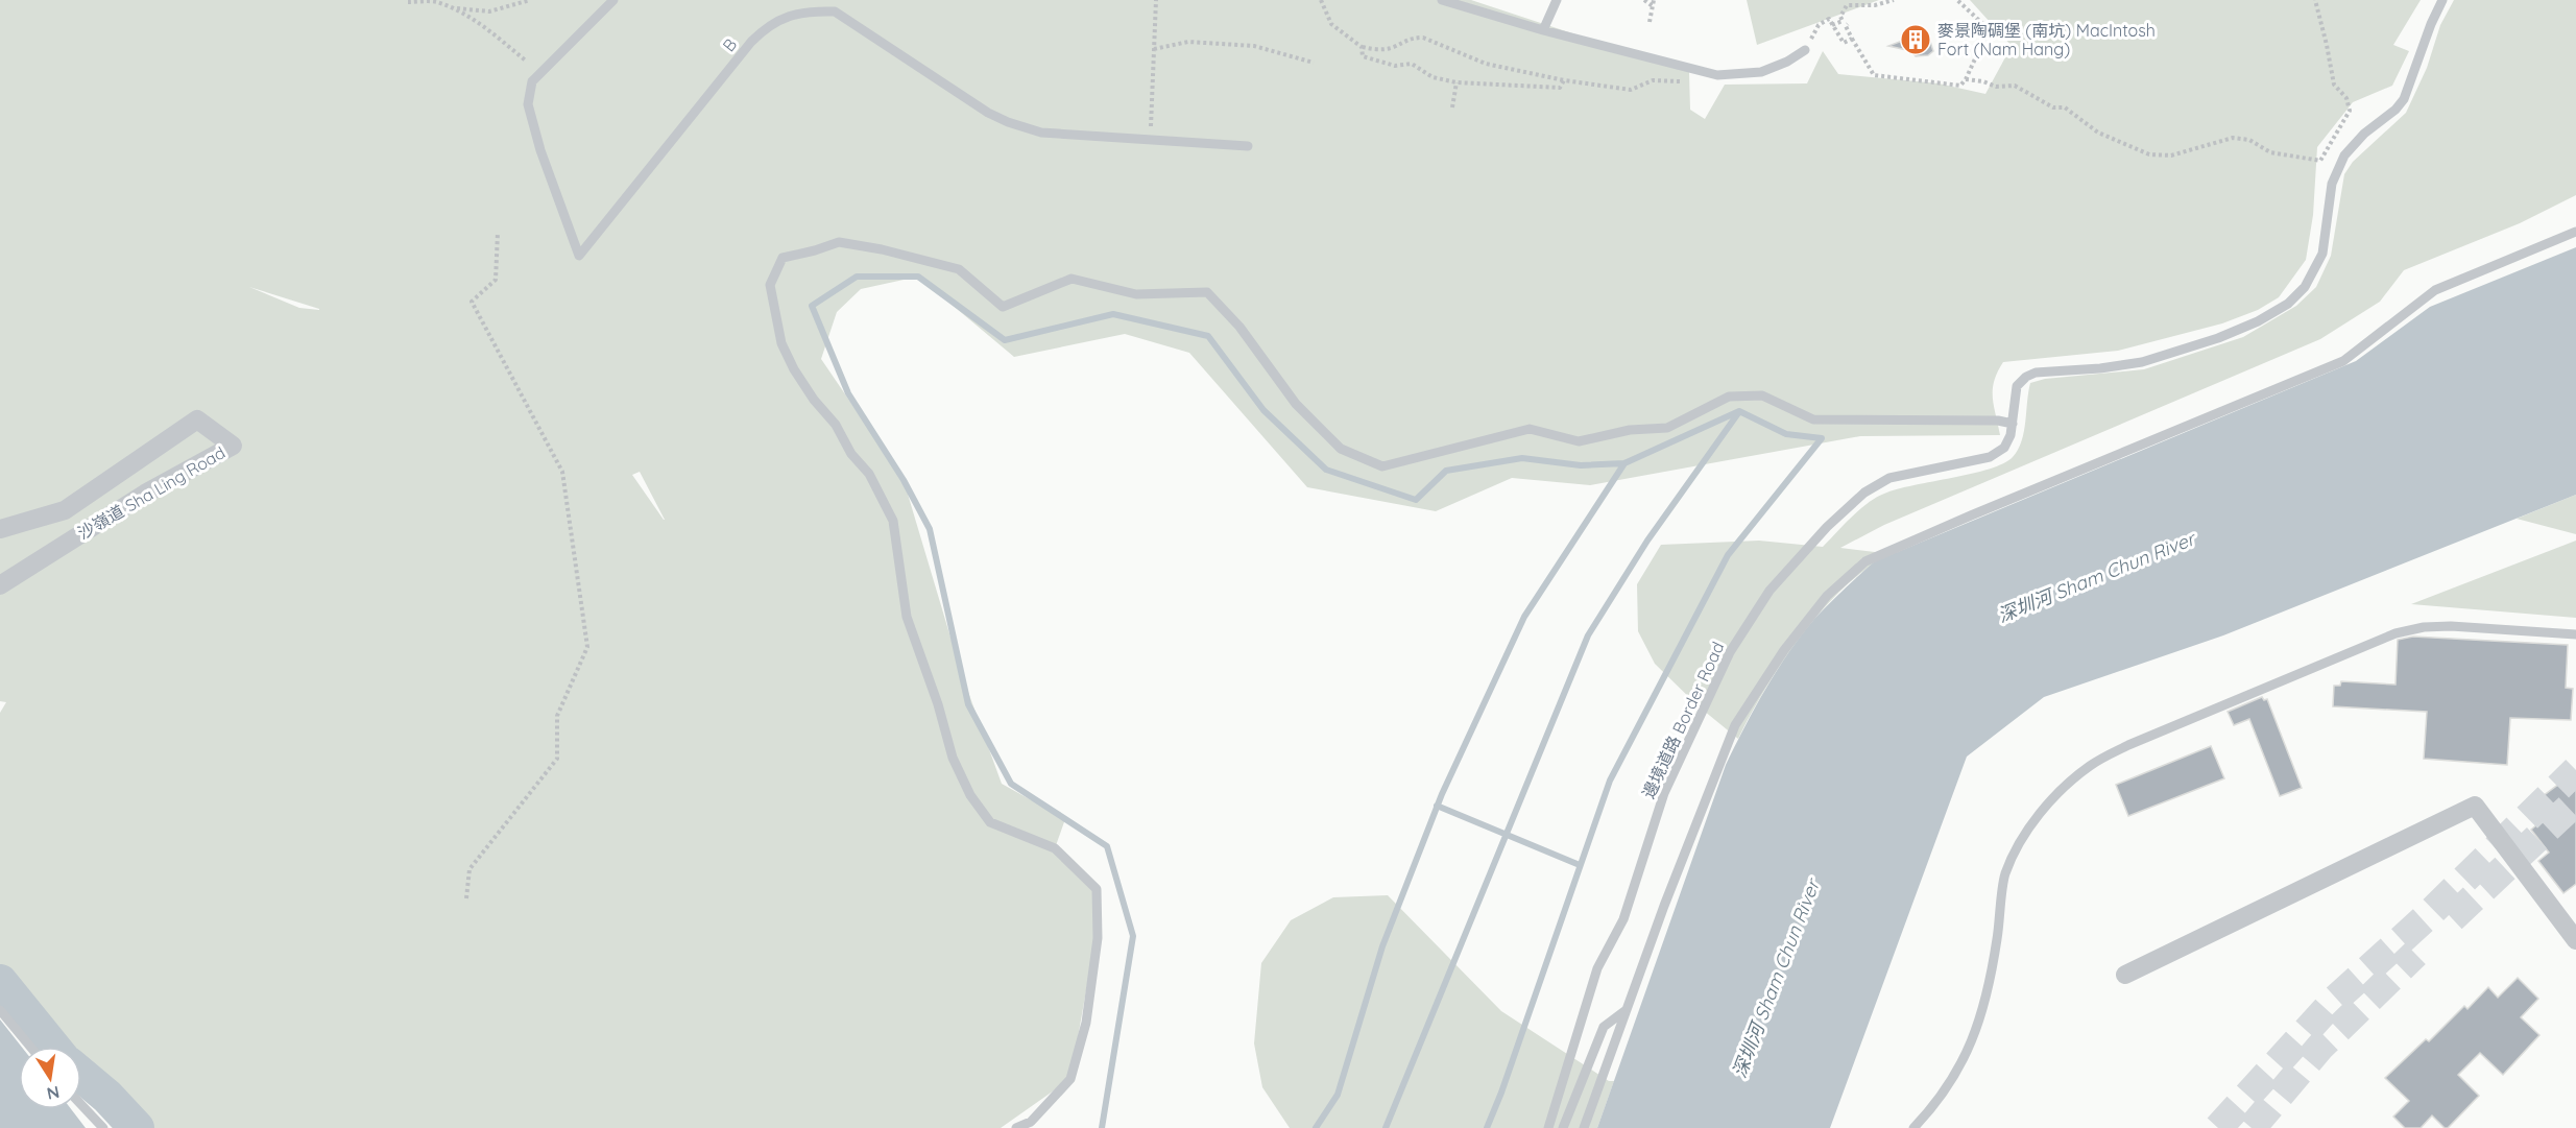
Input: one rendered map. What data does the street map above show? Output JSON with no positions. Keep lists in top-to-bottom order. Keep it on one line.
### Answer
{"streets":{"street":["沙嶺道 Sha Ling Road"],"lane":["B","邊境道路 Border Road"]},"water":["深圳河 Sham Chun River"],"places":{"building":["麥景陶碉堡 (南坑) MacIntosh Fort (Nam Hang)"]},"north":"bottom"}
